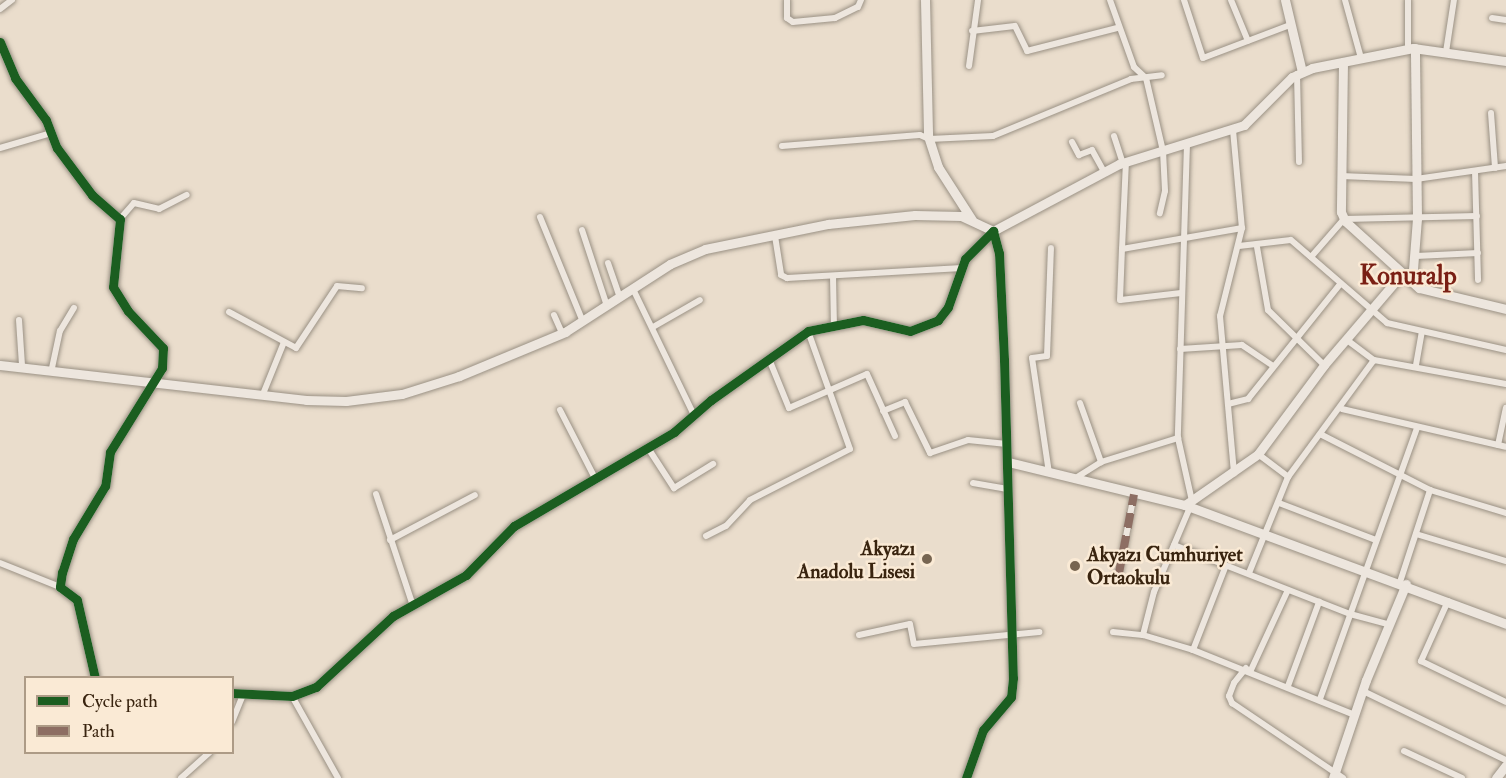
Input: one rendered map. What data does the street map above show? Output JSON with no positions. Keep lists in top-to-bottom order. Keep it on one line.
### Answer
{"districts":["Konuralp"],"places":["Akyazı Anadolu Lisesi","Akyazı Cumhuriyet Ortaokulu"],"legend":["Cycle path","Path"]}
